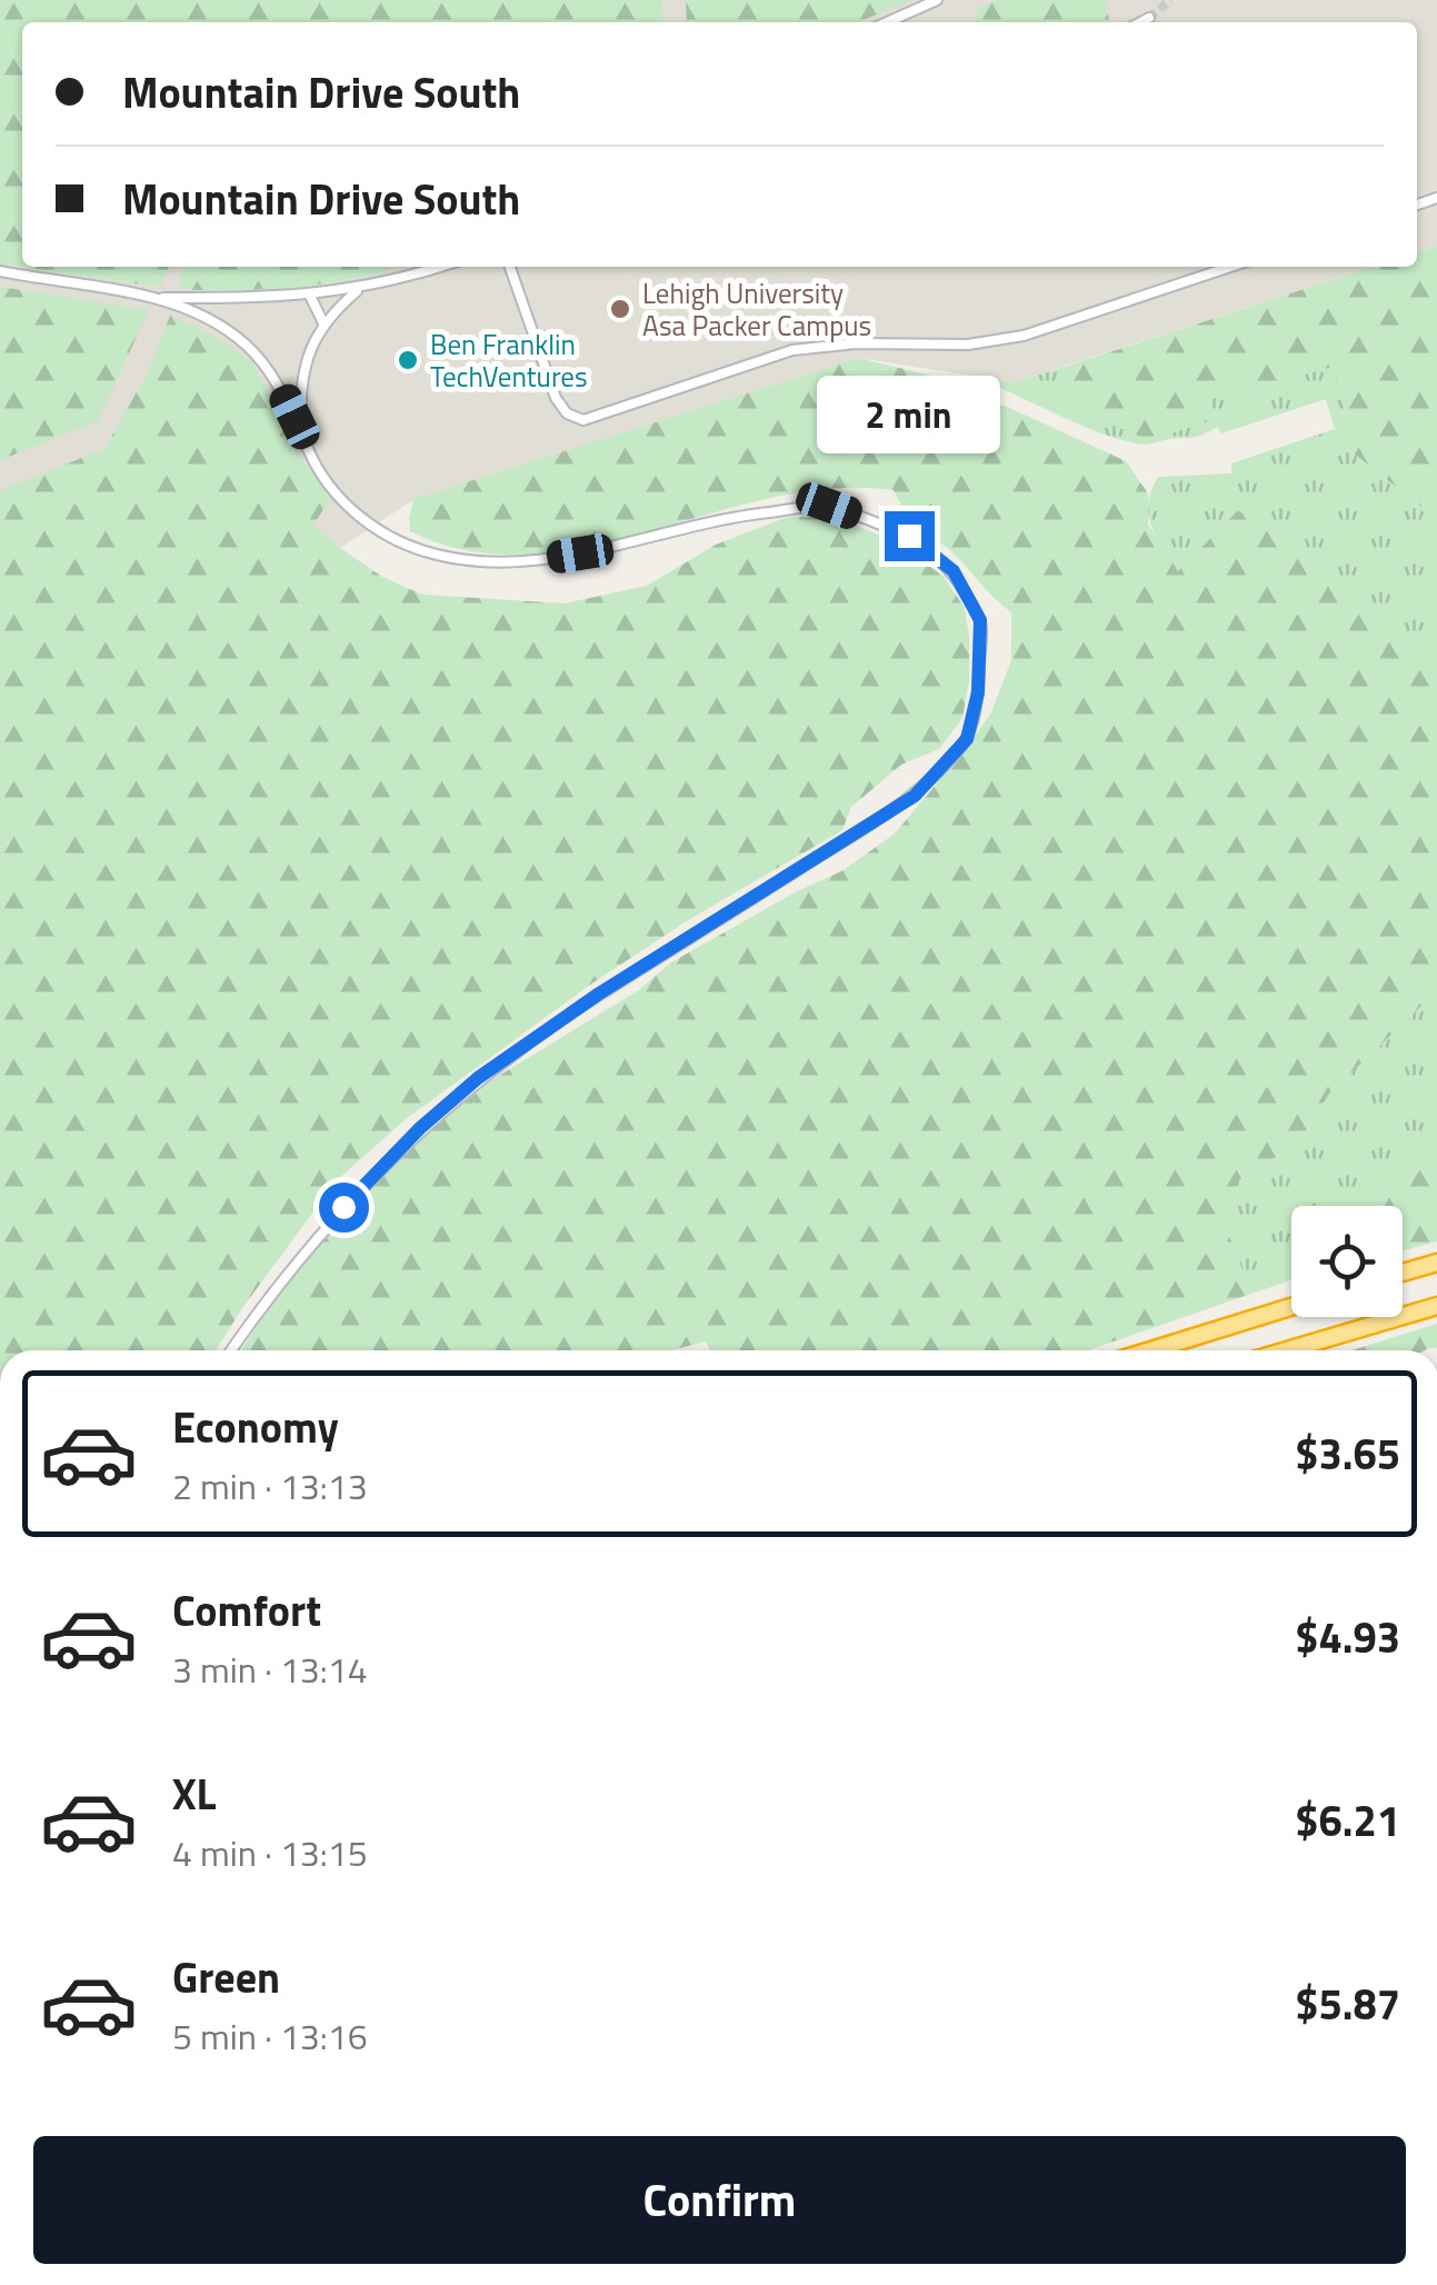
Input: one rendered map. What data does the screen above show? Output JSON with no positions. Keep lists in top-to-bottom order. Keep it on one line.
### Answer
{"places":["Lehigh University Asa Packer Campus","Ben Franklin TechVentures"],"page":{"banner":["Mountain Drive South","Mountain Drive South"],"bubble":"2 min","list":[{"name":"Economy","note":"2 min · 13:13","value":"$3.65"},{"name":"Comfort","note":"3 min · 13:14","value":"$4.93"},{"name":"XL","note":"4 min · 13:15","value":"$6.21"},{"name":"Green","note":"5 min · 13:16","value":"$5.87"}],"buttons":"Confirm"}}
